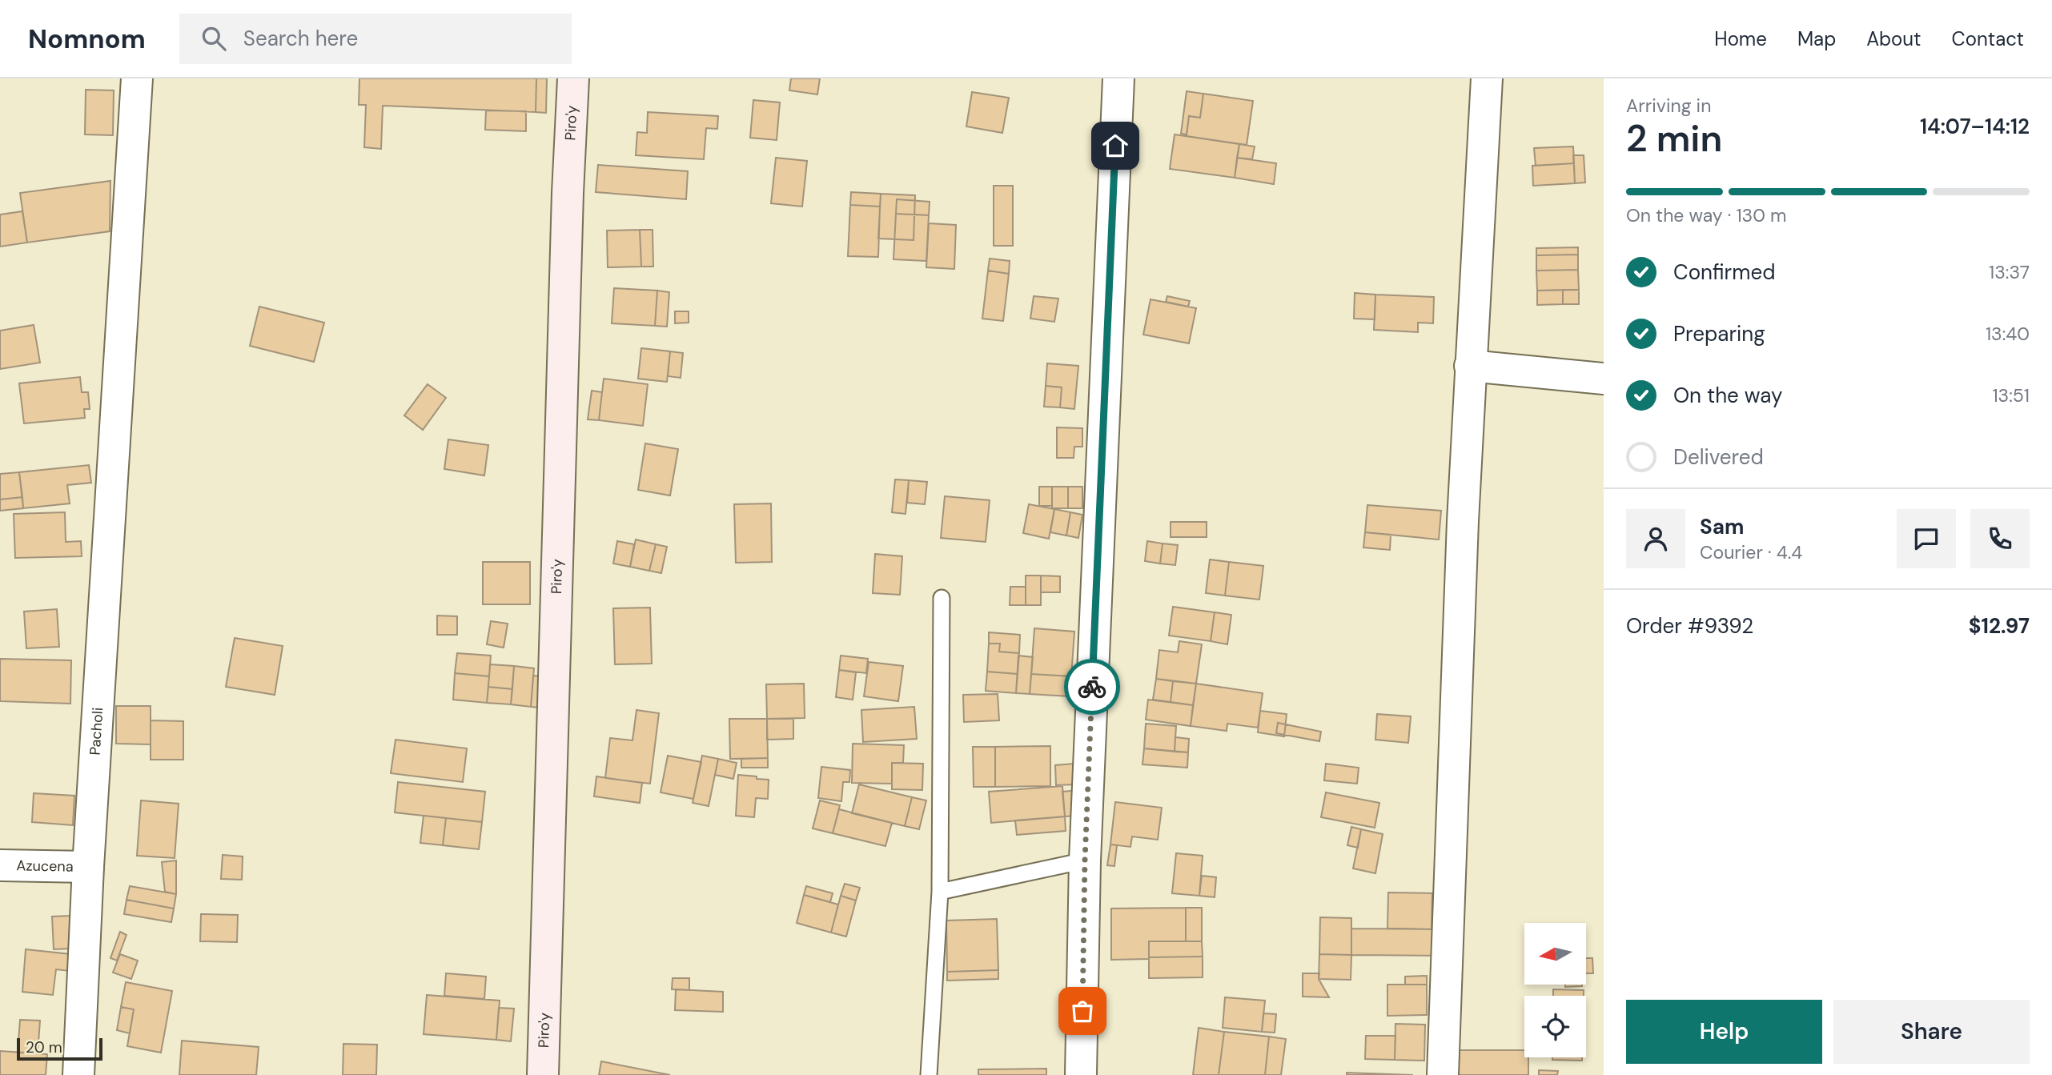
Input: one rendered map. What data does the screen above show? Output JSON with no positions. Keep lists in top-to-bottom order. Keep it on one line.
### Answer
{"streets":{"main road":["Piro'y"],"street":["Pacholi","Azucena"]},"crossings":[["Pacholi","Azucena"]],"scale_bar":"20 m","north":"left","page":{"header":"Nomnom","search":"Search here","nav":["Home","Map","About","Contact"],"heading":["2 min","Arriving in","14:07–14:12"],"panel":["Sam","Courier · 4.4","Order #9392","$12.97"],"bar":"On the way · 130 m","list":[["Confirmed","13:37"],["Preparing","13:40"],["On the way","13:51"],"Delivered"],"buttons":["Help","Share"],"scale":"20 m"}}
